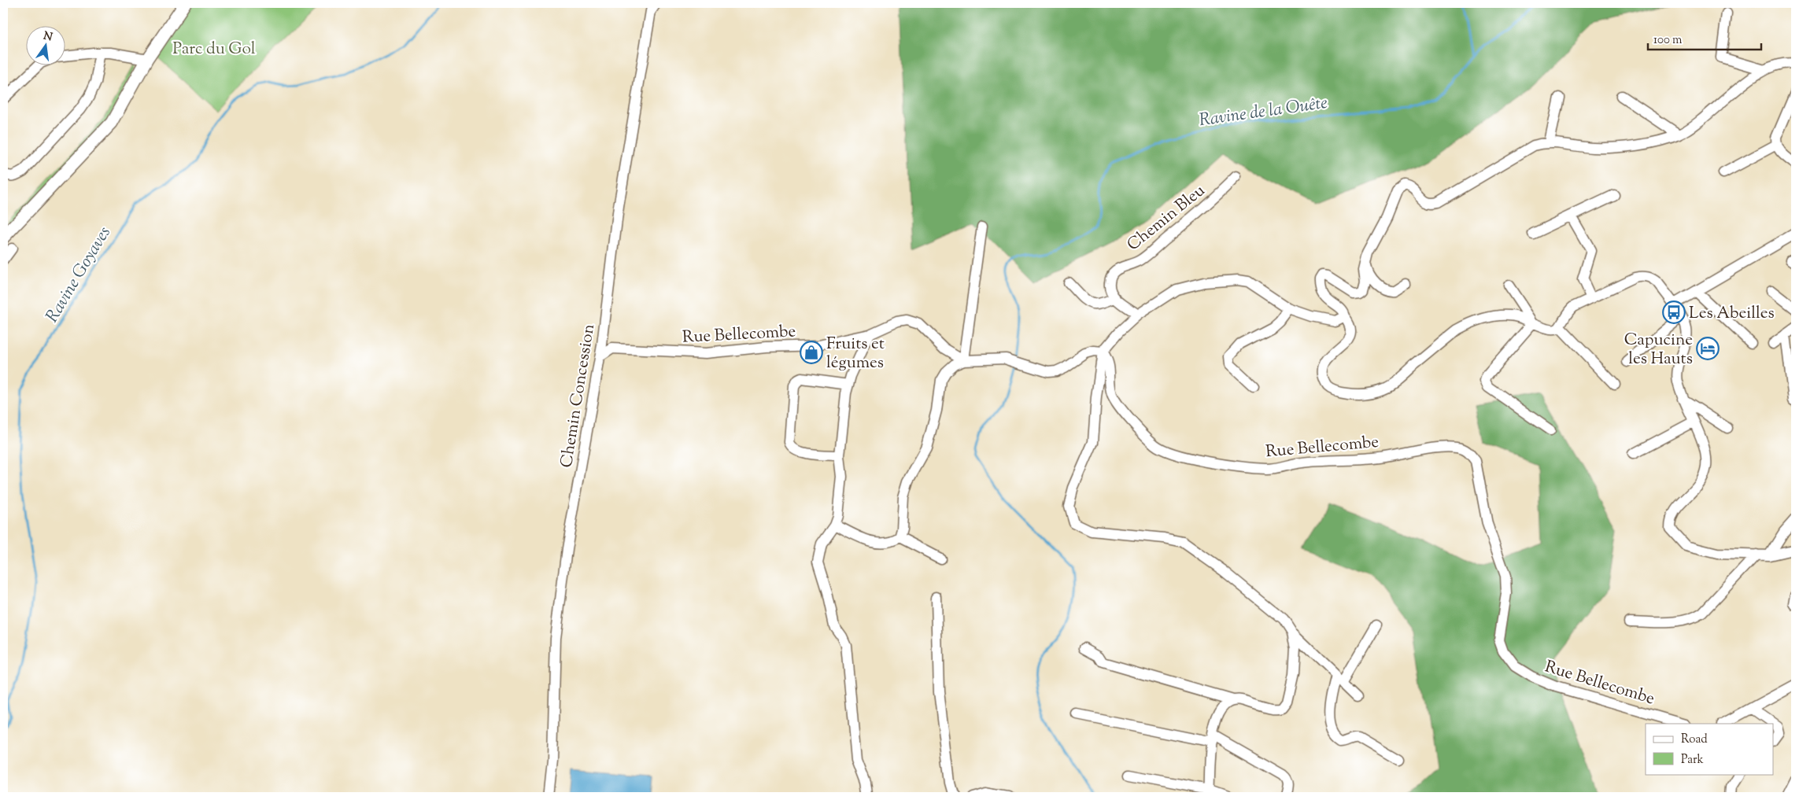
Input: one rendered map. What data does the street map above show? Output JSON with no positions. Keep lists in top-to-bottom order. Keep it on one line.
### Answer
{"streets":{"street":["Chemin Bleu","Rue Bellecombe","Chemin Concession"]},"crossings":[["Rue Bellecombe","Chemin Concession"]],"water":["Ravine de la Ouête","Ravine Goyaves"],"parks":["Parc du Gol"],"places":{"bus stop":["Les Abeilles"],"hotel":["Capucine les Hauts"],"shop":["Fruits et légumes"]},"legend":["Road","Park"],"scale_bar":"100 m","north":"top"}
